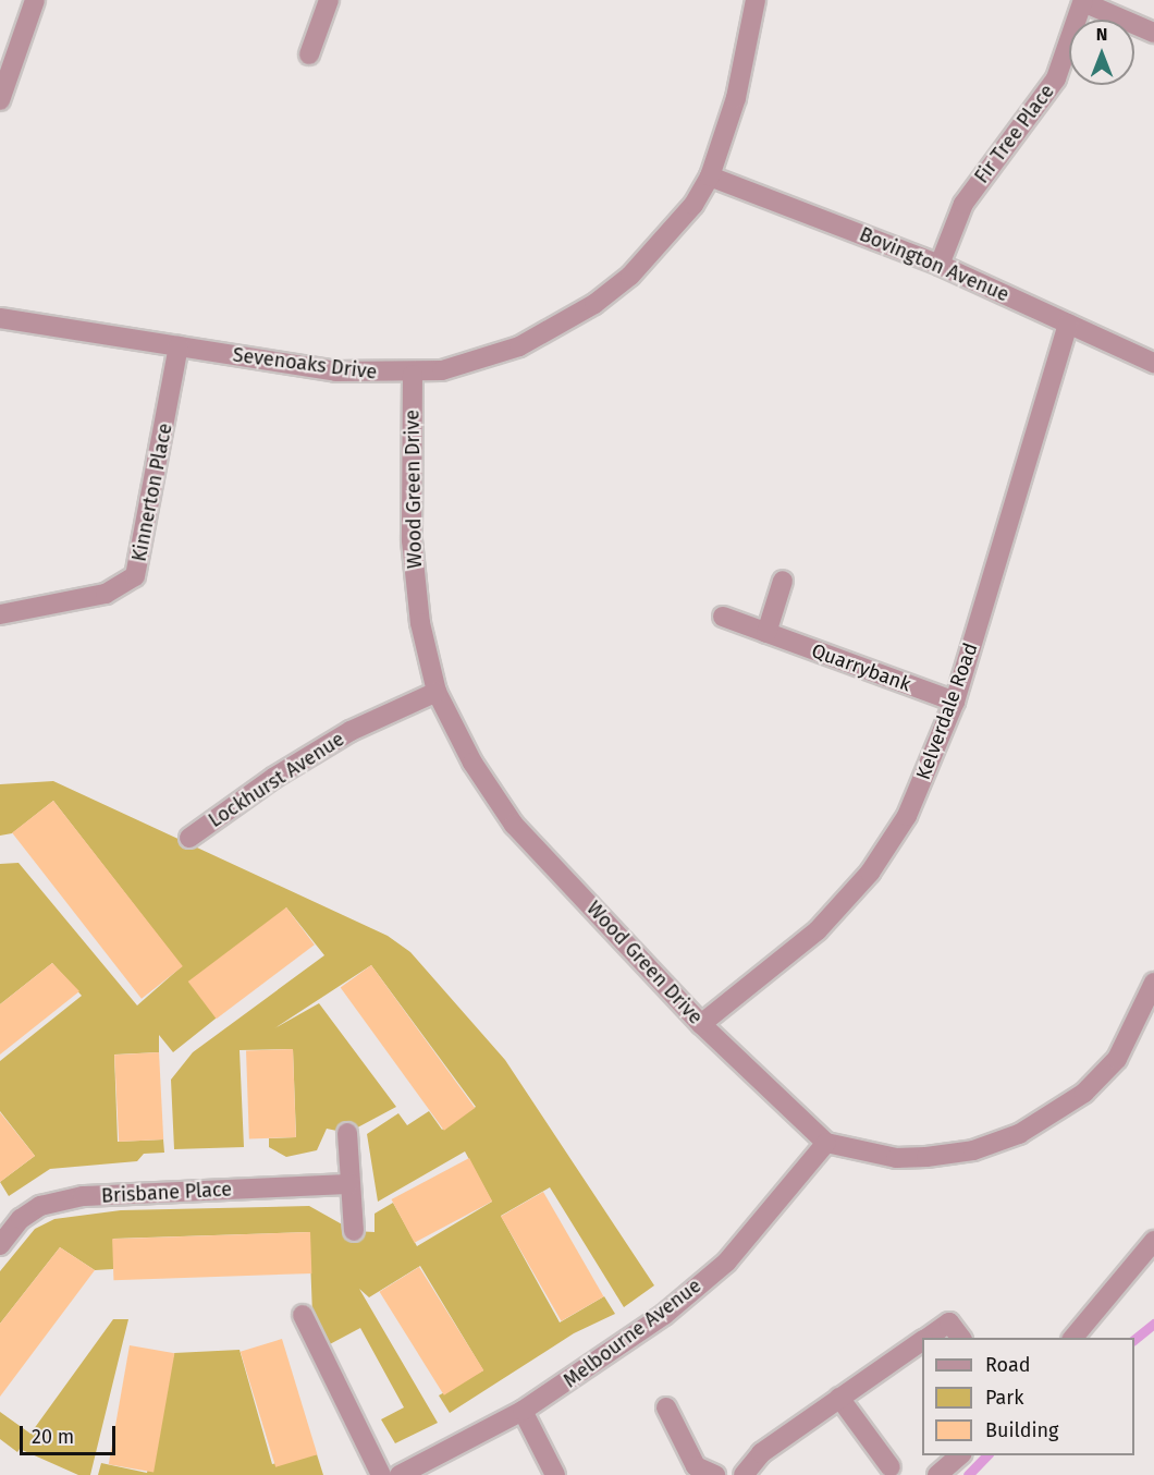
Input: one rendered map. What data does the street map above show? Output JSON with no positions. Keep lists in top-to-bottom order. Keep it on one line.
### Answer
{"streets":{"street":["Fir Tree Place","Bovington Avenue","Sevenoaks Drive","Wood Green Drive","Kinnerton Place","Quarrybank","Kelverdale Road","Lockhurst Avenue","Brisbane Place","Melbourne Avenue"]},"crossings":[["Fir Tree Place","Bovington Avenue"],["Bovington Avenue","Sevenoaks Drive"],["Bovington Avenue","Kelverdale Road"],["Sevenoaks Drive","Wood Green Drive"],["Sevenoaks Drive","Kinnerton Place"],["Wood Green Drive","Kelverdale Road"],["Wood Green Drive","Lockhurst Avenue"],["Wood Green Drive","Melbourne Avenue"],["Quarrybank","Kelverdale Road"]],"legend":["Road","Park","Building"],"scale_bar":"20 m","north":"top"}
